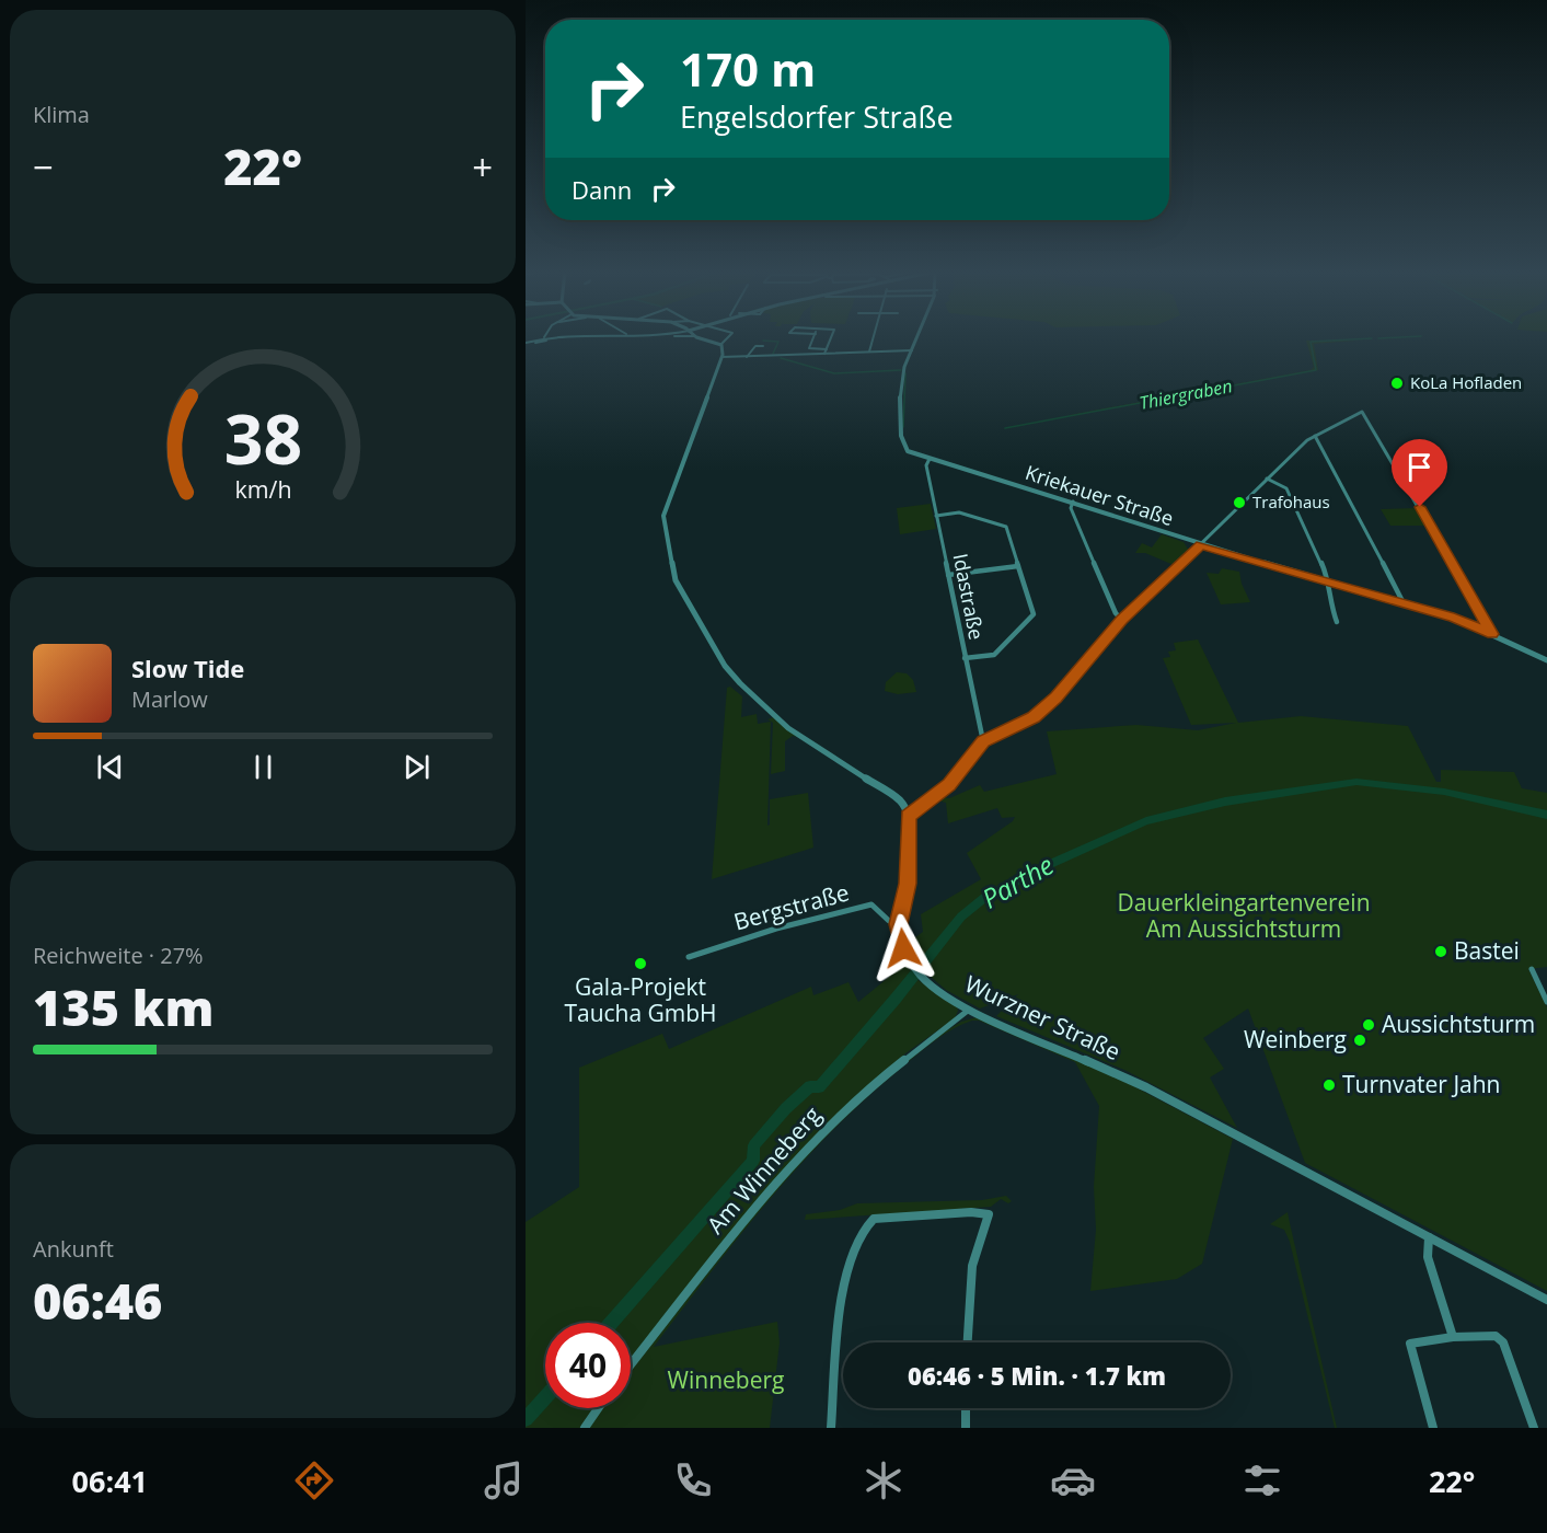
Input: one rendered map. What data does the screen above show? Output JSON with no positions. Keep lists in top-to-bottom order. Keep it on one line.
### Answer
{"streets":{"street":["Kriekauer Straße","Idastraße","Bergstraße","Wurzner Straße","Am Winneberg"]},"crossings":[["Kriekauer Straße","Idastraße"],["Bergstraße","Wurzner Straße"],["Wurzner Straße","Am Winneberg"]],"water":["Thiergraben","Parthe"],"parks":["Dauerkleingartenverein Am Aussichtsturm","Winneberg"],"places":["KoLa Hofladen","Trafohaus","Bastei","Gala-Projekt Taucha GmbH","Aussichtsturm","Weinberg","Turnvater Jahn"],"page":{"tile":["Klima",["Reichweite · 27%","135 km"],["Ankunft","06:46"]],"turn":["170 m","Engelsdorfer Straße"],"heat":["−","22°","+"],"then":"Dann","song":["Slow Tide","Marlow"],"limit":"40","trip":"06:46 · 5 Min. · 1.7 km","tabs":["06:41","22°"],"gauge":["38","km/h"]}}
